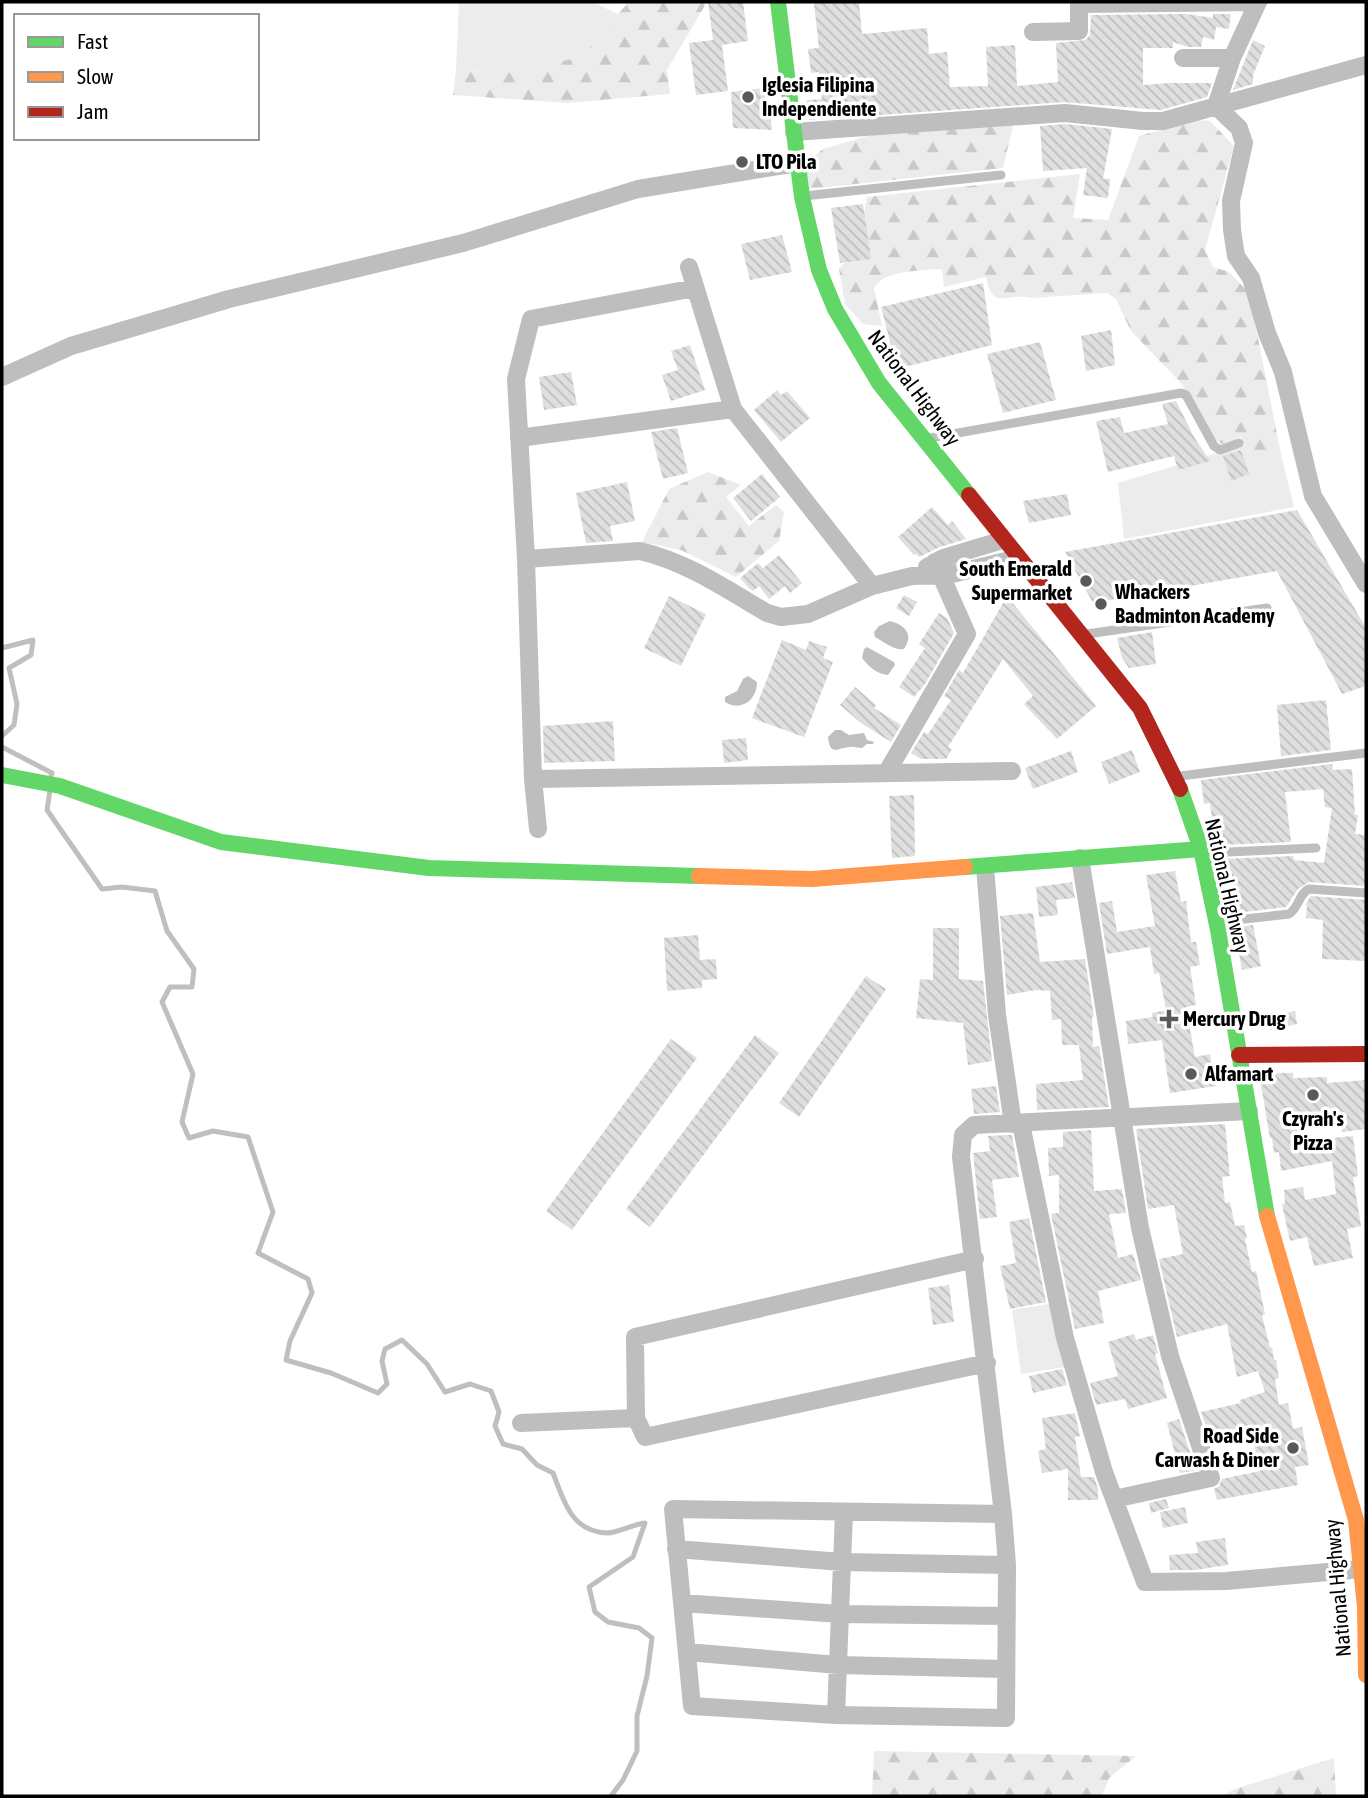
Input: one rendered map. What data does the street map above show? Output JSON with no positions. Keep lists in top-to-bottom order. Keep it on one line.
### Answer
{"streets":{"main road":["National Highway"]},"places":{"other":["Iglesia Filipina Independiente","LTO Pila","South Emerald Supermarket","Whackers Badminton Academy","Alfamart","Czyrah's Pizza","Road Side Carwash & Diner"],"health":["Mercury Drug"]},"legend":["Fast","Slow","Jam"]}
